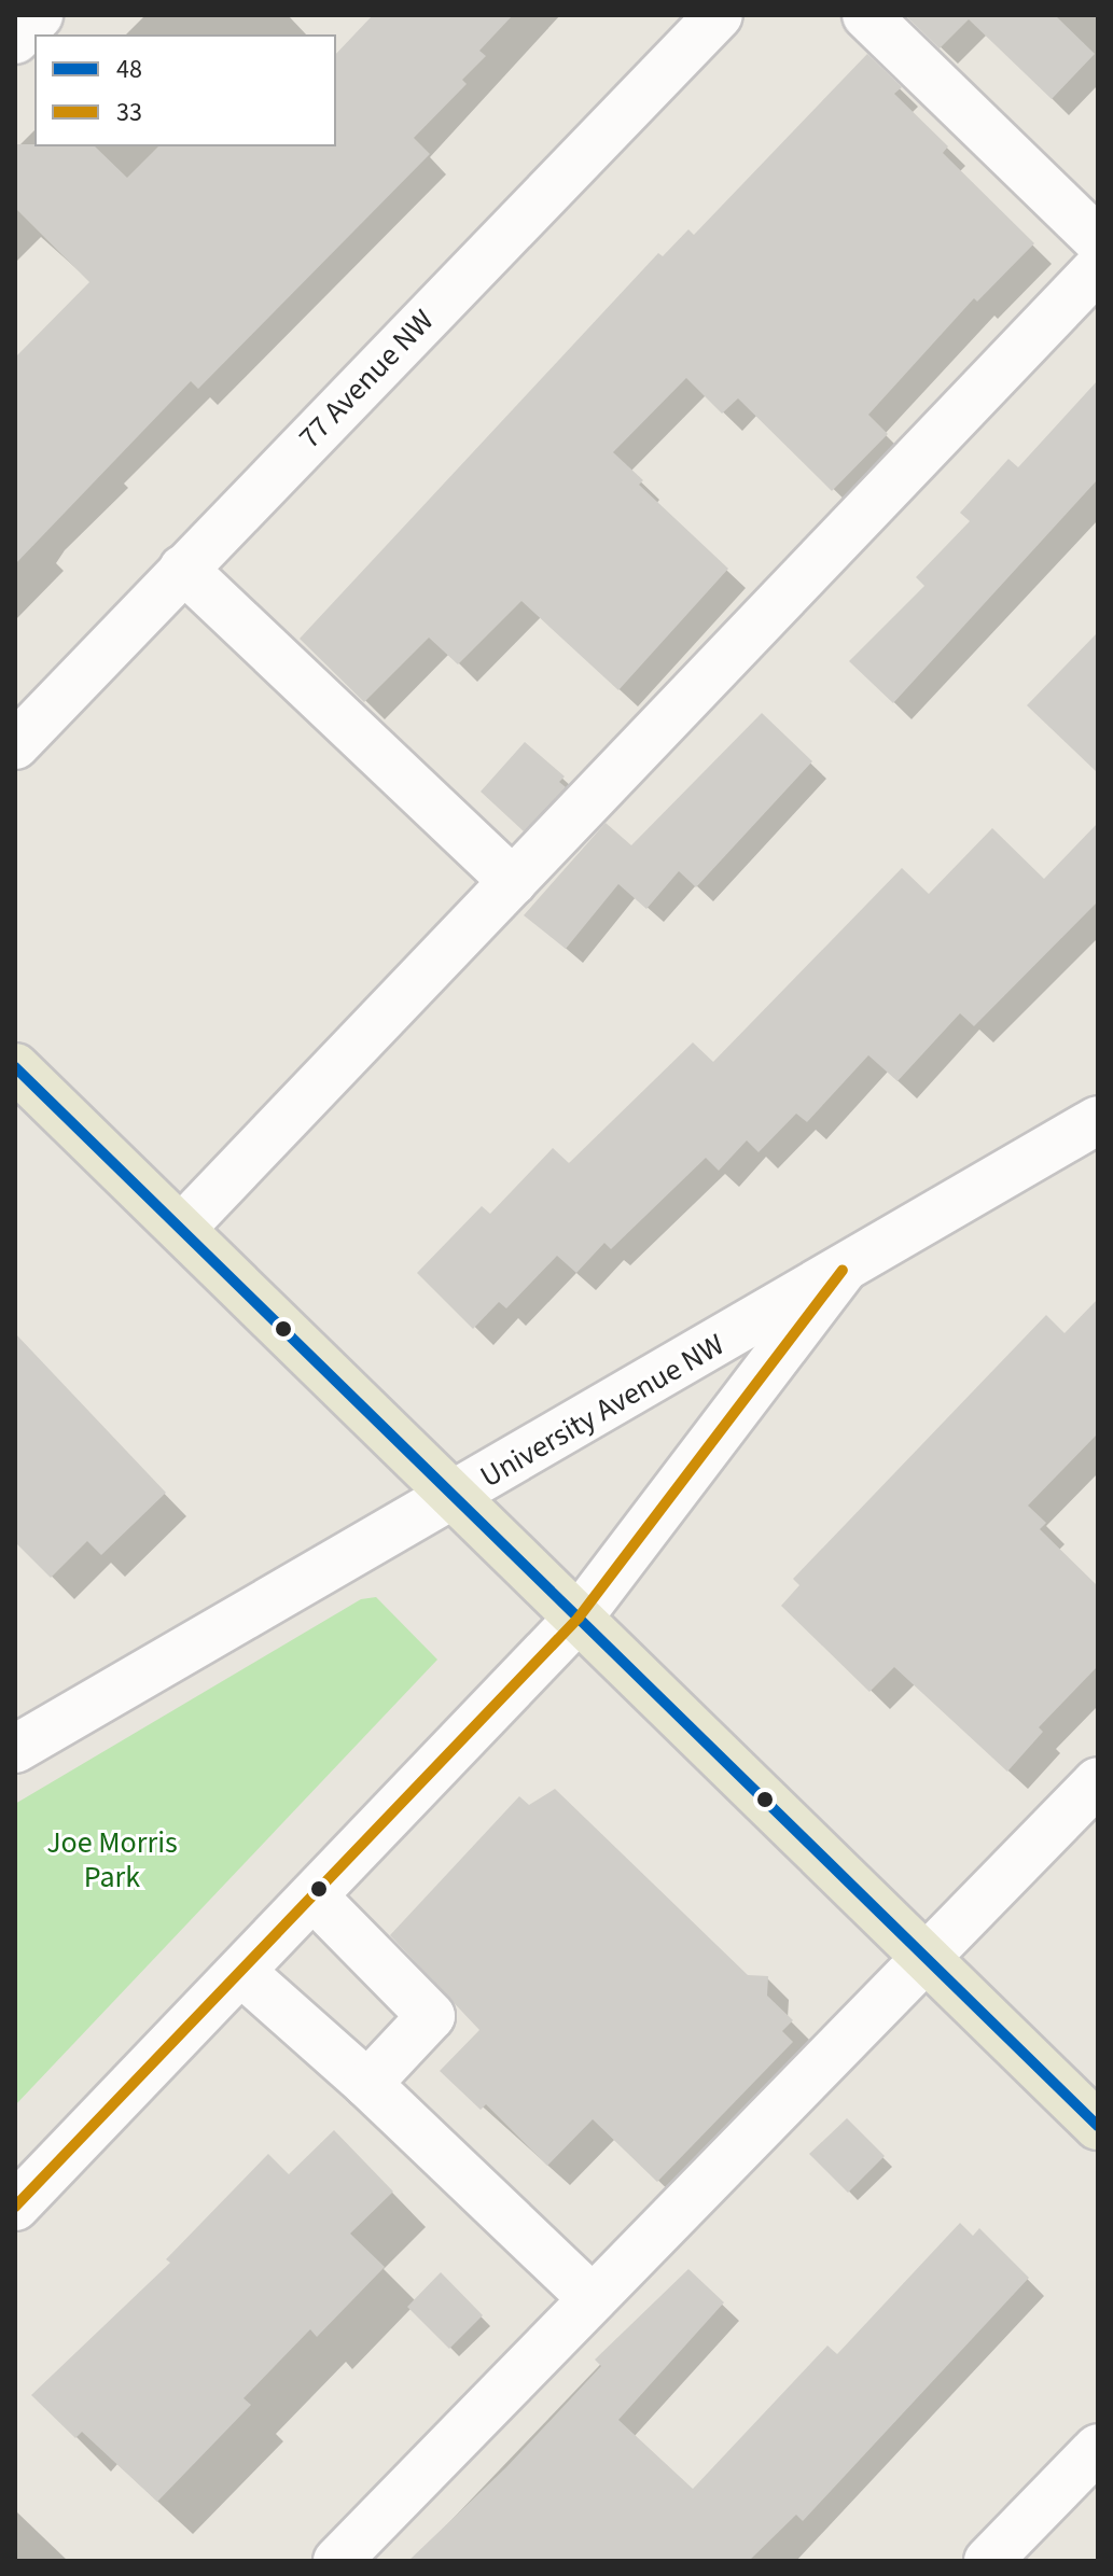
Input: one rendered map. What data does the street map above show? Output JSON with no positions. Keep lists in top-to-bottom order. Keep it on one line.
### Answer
{"streets":{"street":["77 Avenue NW","University Avenue NW"]},"parks":["Joe Morris Park"],"lines":["transit line 48","transit line 33"],"legend":["48","33"]}
